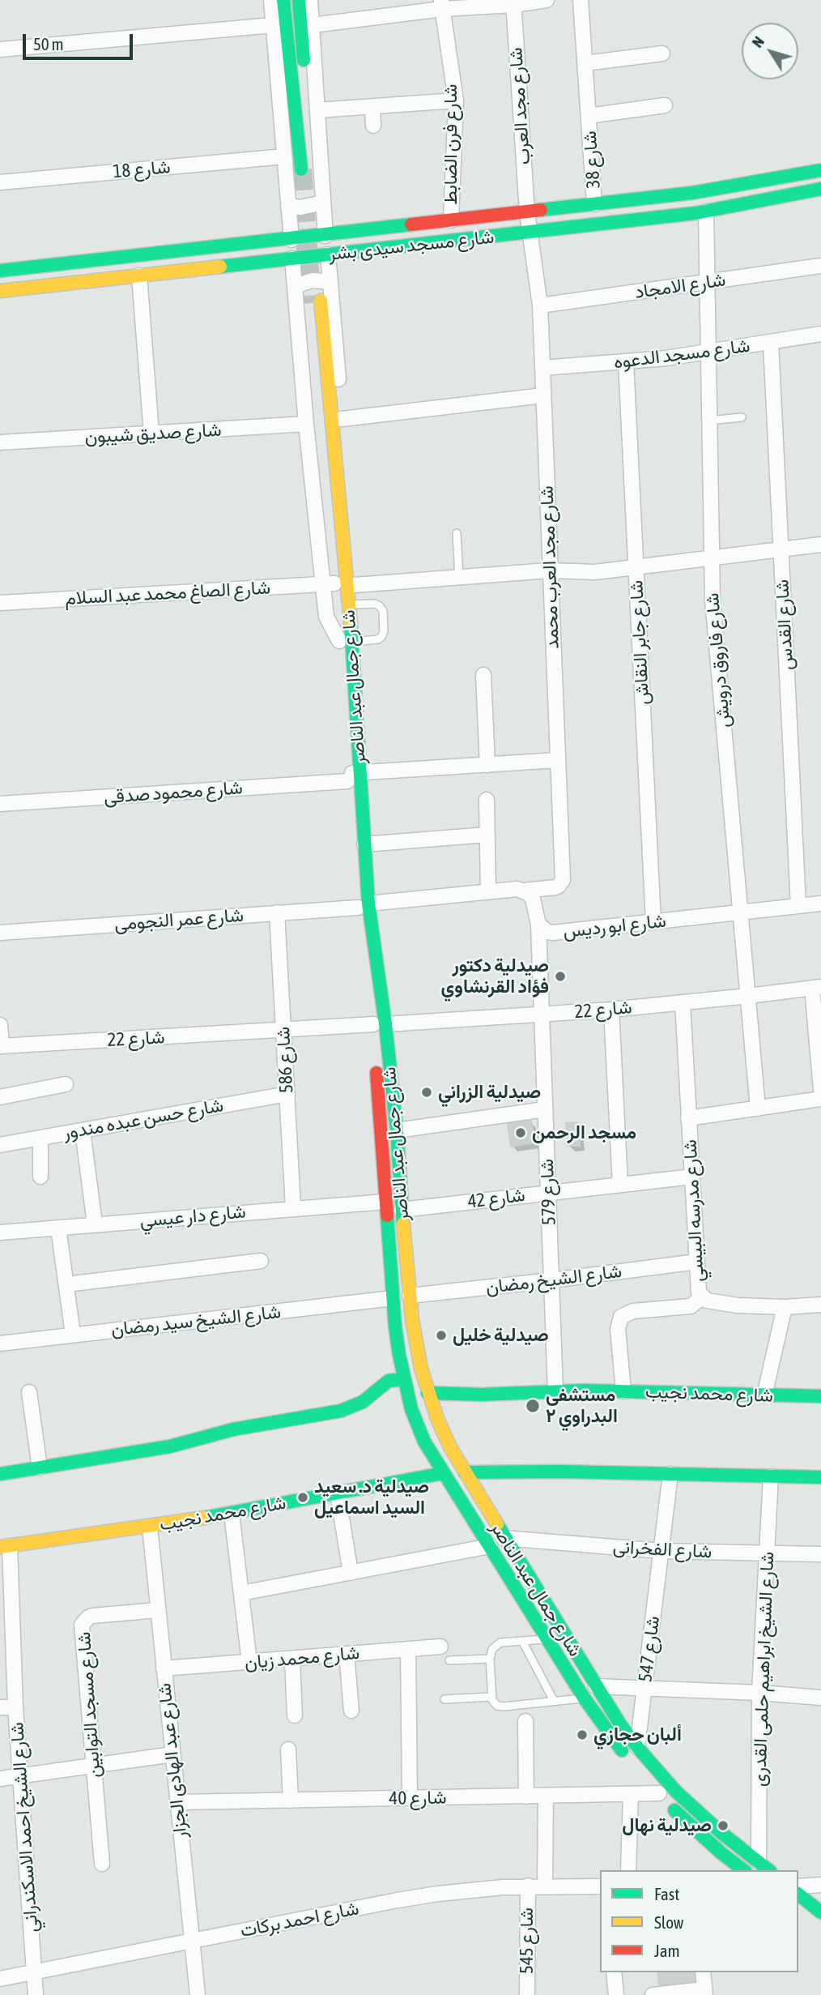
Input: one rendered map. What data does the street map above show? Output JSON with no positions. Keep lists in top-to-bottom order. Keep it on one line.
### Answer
{"streets":{"main road":["شارع مسجد سيدى بشر","شارع جمال عبد الناصر","شارع محمد نجيب"],"street":["شارع مجد العرب","شارع فرن الضابط","شارع 38","شارع 18","شارع الامجاد","شارع مسجد الدعوه","شارع صديق شيبون","شارع مجد العرب محمد","شارع الصاغ محمد عبد السلام","شارع القدس","شارع جابر النقاش","شارع فاروق درويش","شارع محمود صدقى","شارع عمر النجومى","شارع ابو رديس","شارع 22","شارع 586","شارع حسن عبده مندور","شارع 579","شارع 42","شارع مدرسه البيسي","شارع دار عيسي","شارع الشيخ رمضان","شارع الشيخ سيد رمضان","شارع الفخرانى","شارع 547","شارع محمد زيان","شارع الشيخ ابراهيم حلمى القدرى","شارع مسجد التوابين","شارع عبد الهادى الجزار","شارع 40","شارع الشيخ احمد الاسكندراني","شارع احمد بركات","شارع 545"]},"crossings":[["شارع مجد العرب","شارع مسجد سيدى بشر"],["شارع مجد العرب","شارع مجد العرب محمد"],["شارع فرن الضابط","شارع مسجد سيدى بشر"],["شارع 38","شارع مسجد سيدى بشر"],["شارع مسجد سيدى بشر","شارع مجد العرب محمد"],["شارع مسجد سيدى بشر","شارع فاروق درويش"],["شارع الامجاد","شارع مجد العرب محمد"],["شارع الامجاد","شارع فاروق درويش"],["شارع مسجد الدعوه","شارع مجد العرب محمد"],["شارع مسجد الدعوه","شارع القدس"],["شارع مسجد الدعوه","شارع جابر النقاش"],["شارع مسجد الدعوه","شارع فاروق درويش"],["شارع مجد العرب محمد","شارع محمود صدقى"],["شارع مجد العرب محمد","شارع ابو رديس"],["شارع الصاغ محمد عبد السلام","شارع جمال عبد الناصر"],["شارع القدس","شارع ابو رديس"],["شارع جابر النقاش","شارع ابو رديس"],["شارع فاروق درويش","شارع ابو رديس"],["شارع فاروق درويش","شارع 22"],["شارع جمال عبد الناصر","شارع محمود صدقى"],["شارع جمال عبد الناصر","شارع عمر النجومى"],["شارع جمال عبد الناصر","شارع 22"],["شارع جمال عبد الناصر","شارع 42"],["شارع جمال عبد الناصر","شارع دار عيسي"],["شارع جمال عبد الناصر","شارع الشيخ رمضان"],["شارع جمال عبد الناصر","شارع الشيخ سيد رمضان"],["شارع جمال عبد الناصر","شارع محمد نجيب"],["شارع جمال عبد الناصر","شارع الفخرانى"],["شارع جمال عبد الناصر","شارع 547"],["شارع جمال عبد الناصر","شارع الشيخ ابراهيم حلمى القدرى"],["شارع عمر النجومى","شارع 586"],["شارع ابو رديس","شارع 579"],["شارع 22","شارع 586"],["شارع 22","شارع 579"],["شارع 22","شارع مدرسه البيسي"],["شارع 586","شارع حسن عبده مندور"],["شارع 586","شارع دار عيسي"],["شارع 579","شارع 42"],["شارع 579","شارع الشيخ رمضان"],["شارع 579","شارع محمد نجيب"],["شارع 42","شارع مدرسه البيسي"],["شارع مدرسه البيسي","شارع الشيخ رمضان"],["شارع محمد نجيب","شارع عبد الهادى الجزار"],["شارع محمد نجيب","شارع الشيخ احمد الاسكندراني"],["شارع الفخرانى","شارع 547"],["شارع الفخرانى","شارع الشيخ ابراهيم حلمى القدرى"],["شارع محمد زيان","شارع عبد الهادى الجزار"],["شارع مسجد التوابين","شارع عبد الهادى الجزار"],["شارع عبد الهادى الجزار","شارع 40"],["شارع عبد الهادى الجزار","شارع احمد بركات"],["شارع الشيخ احمد الاسكندراني","شارع احمد بركات"],["شارع احمد بركات","شارع 545"]],"places":["صيدلية دكتور فؤاد القرنشاوي","صيدلية الزراني","مسجد الرحمن","صيدلية خليل","مستشفى البدراوي ٢","صيدلية د. سعيد السيد اسماعيل","ألبان حجازي","صيدلية نهال"],"legend":["Fast","Slow","Jam"],"scale_bar":"50 m","north":"top left"}
